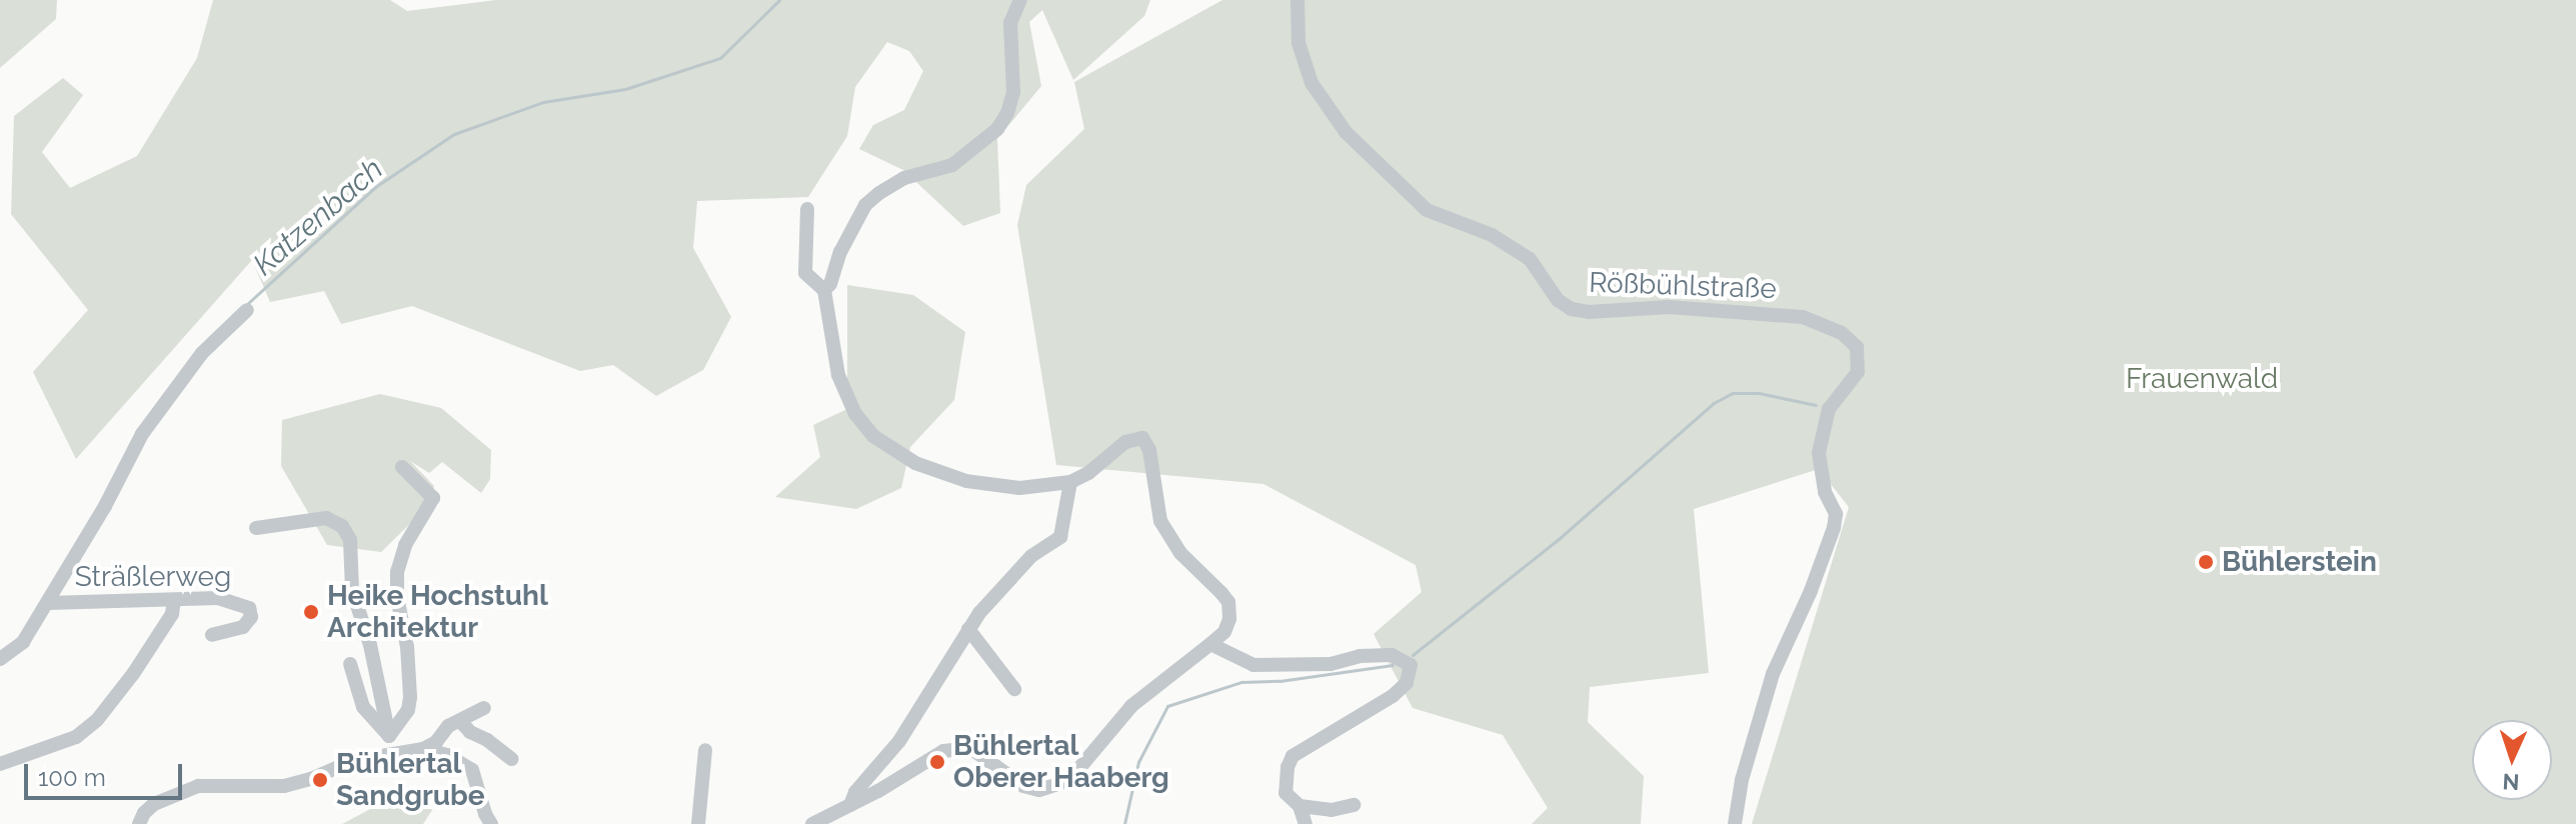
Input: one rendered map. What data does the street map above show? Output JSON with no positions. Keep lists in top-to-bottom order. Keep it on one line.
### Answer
{"streets":{"street":["Rößbühlstraße","Sträßlerweg"]},"water":["Katzenbach"],"parks":["Frauenwald"],"places":["Bühlerstein","Heike Hochstuhl Architektur","Bühlertal Oberer Haaberg","Bühlertal Sandgrube"],"scale_bar":"100 m","north":"bottom"}
